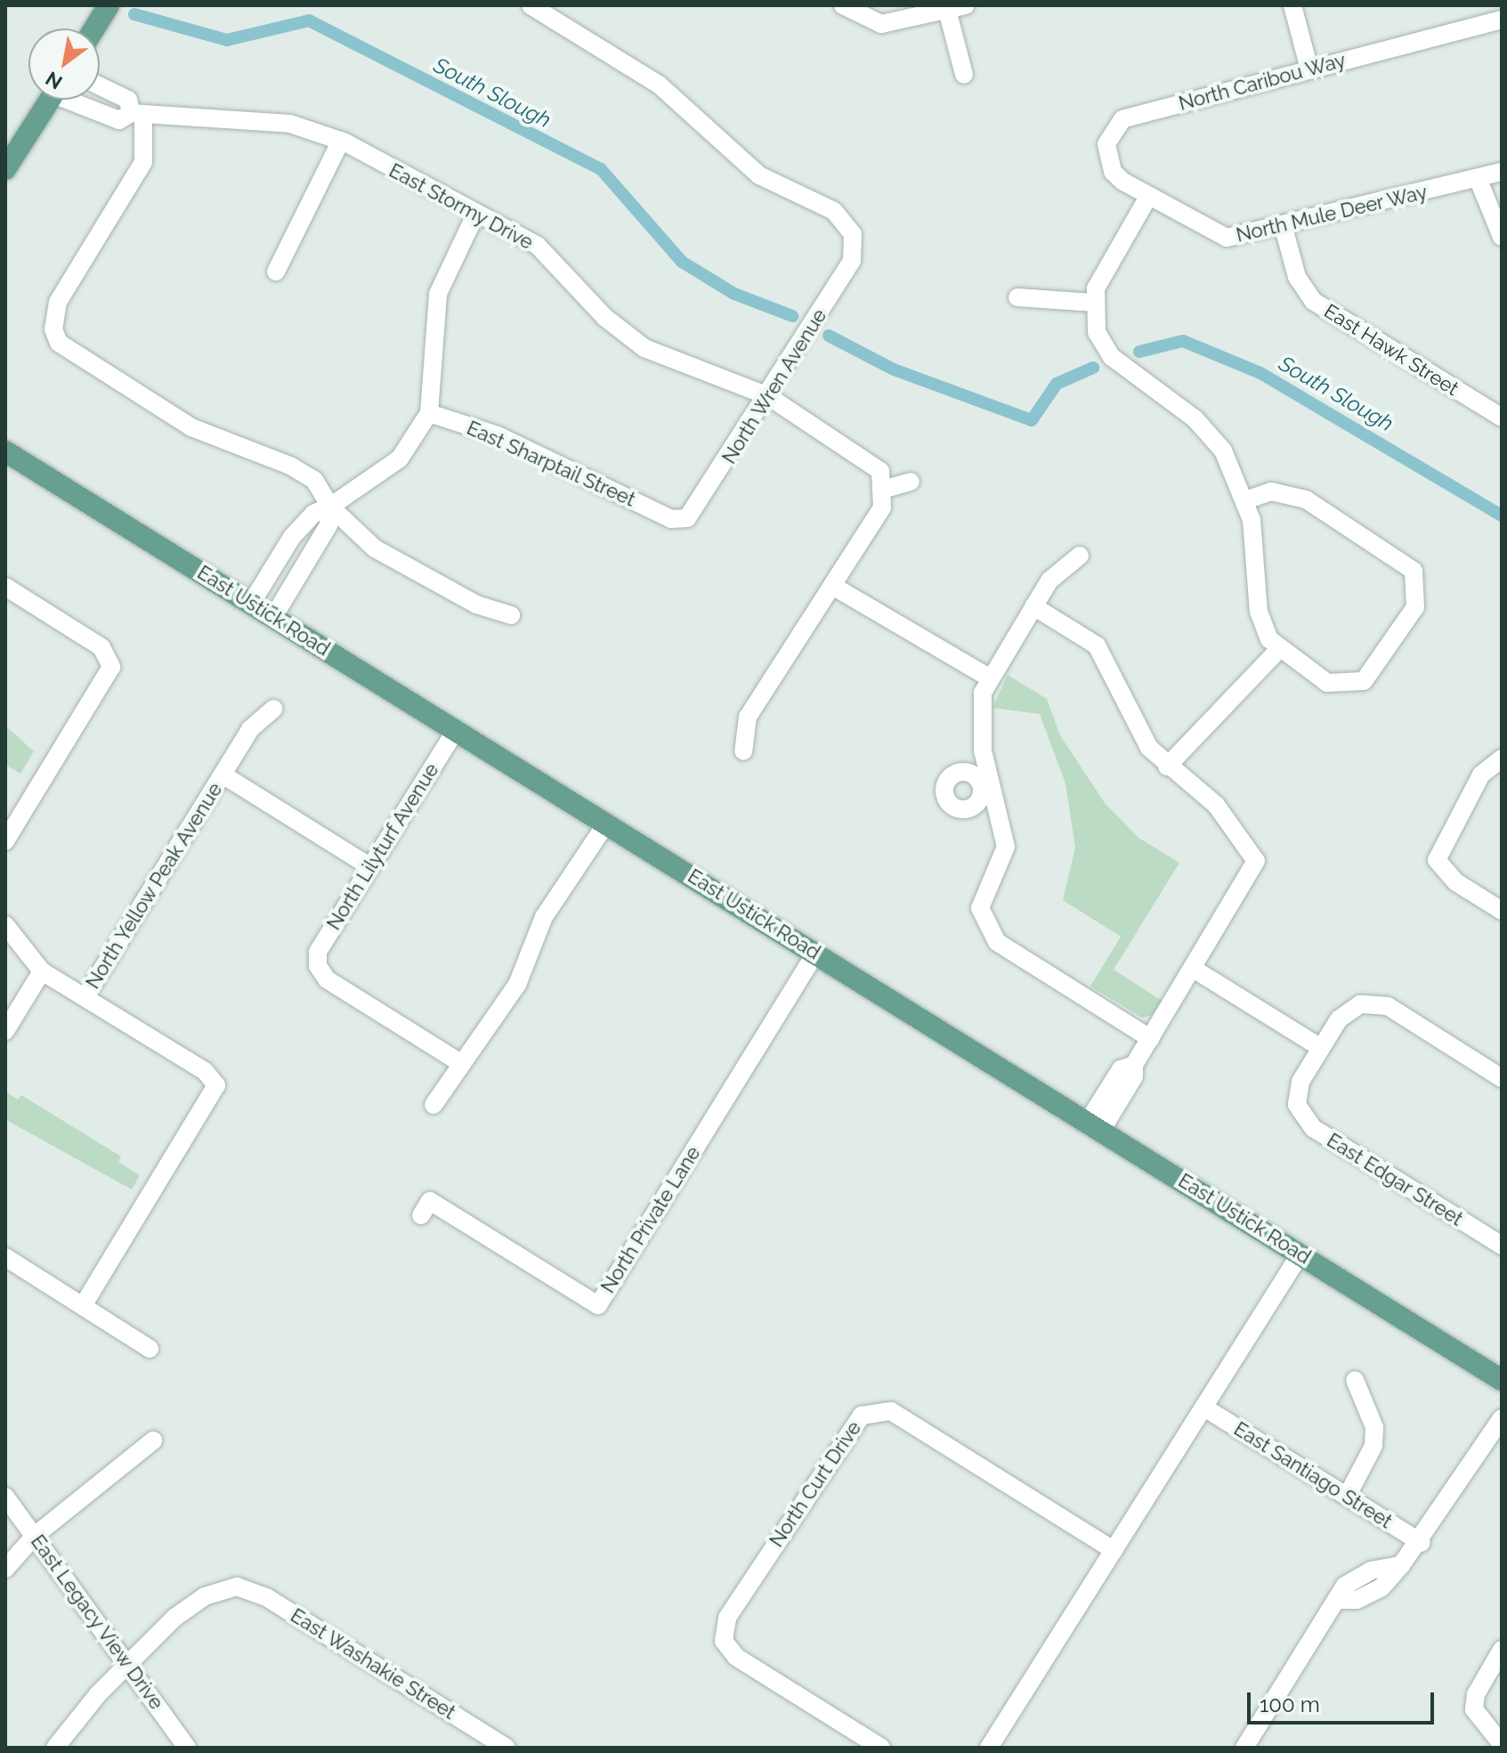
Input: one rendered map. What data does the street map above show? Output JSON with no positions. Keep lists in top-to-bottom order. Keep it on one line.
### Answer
{"streets":{"main road":["East Ustick Road"],"street":["North Caribou Way","East Stormy Drive","North Mule Deer Way","East Hawk Street","North Wren Avenue","East Sharptail Street","North Lilyturf Avenue","North Yellow Peak Avenue","East Edgar Street","North Private Lane","East Santiago Street","North Curt Drive","East Legacy View Drive","East Washakie Street"]},"crossings":[["North Caribou Way","North Mule Deer Way"],["East Stormy Drive","North Wren Avenue"],["North Mule Deer Way","East Hawk Street"],["North Wren Avenue","East Sharptail Street"],["East Ustick Road","North Lilyturf Avenue"],["East Ustick Road","North Private Lane"],["East Legacy View Drive","East Washakie Street"]],"water":["South Slough"],"scale_bar":"100 m","north":"bottom left"}
